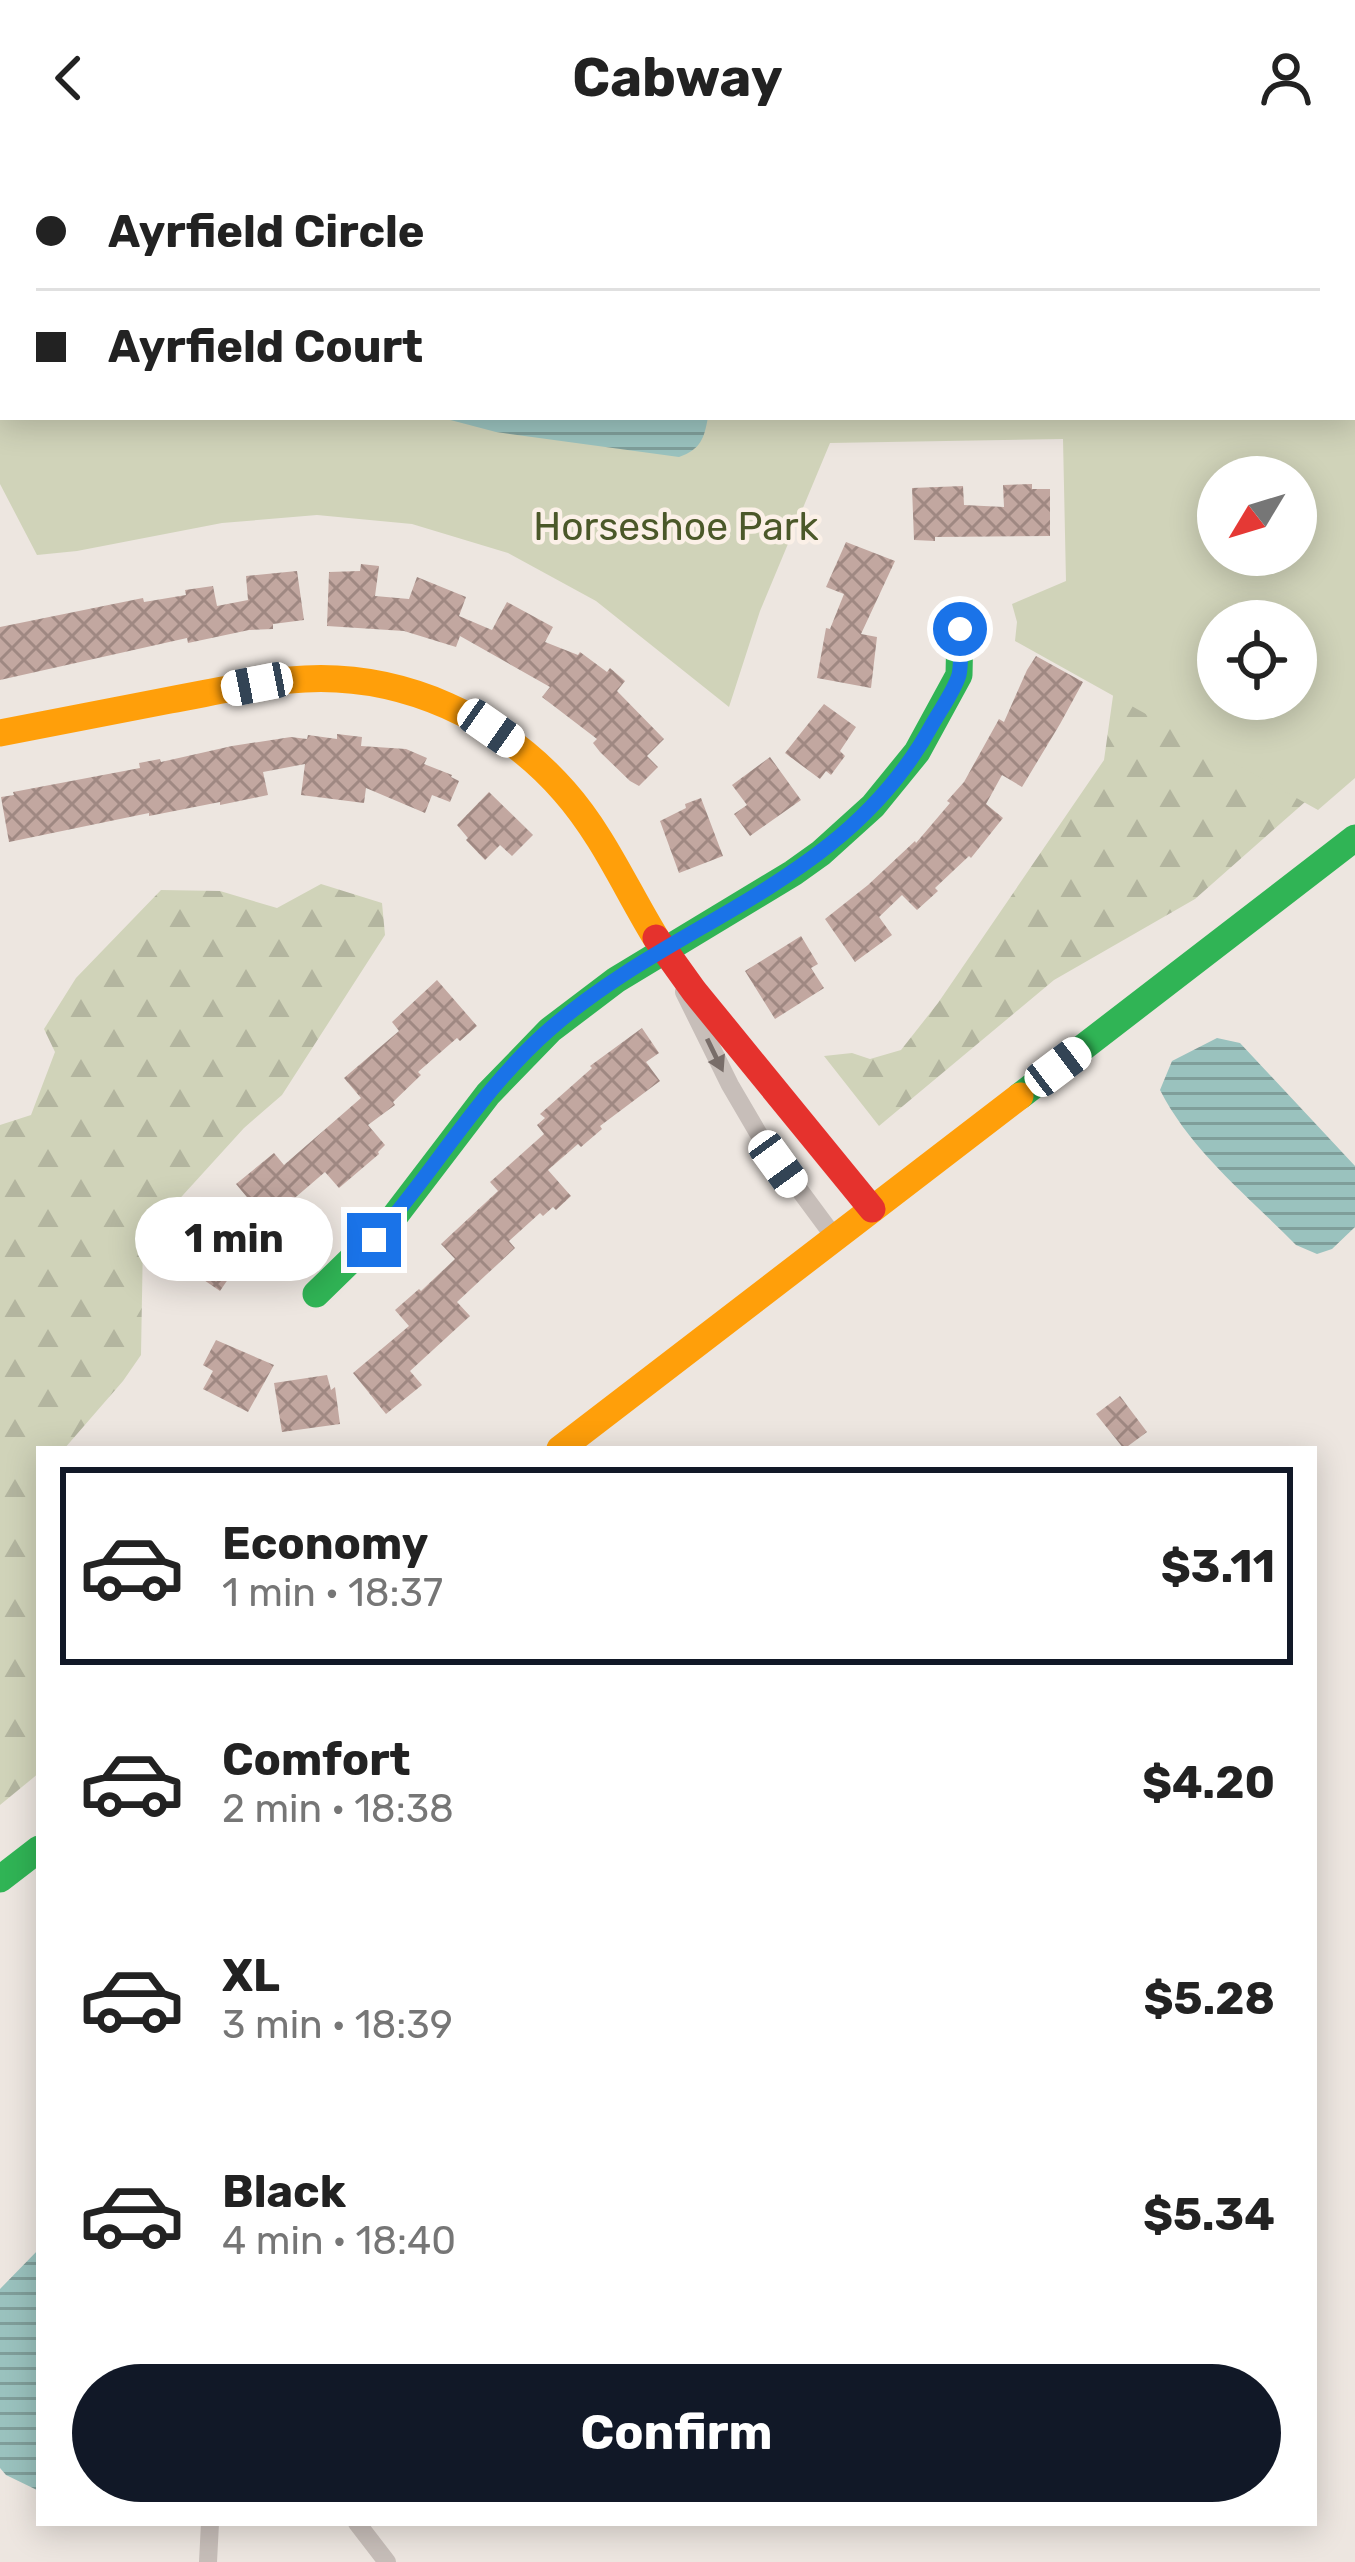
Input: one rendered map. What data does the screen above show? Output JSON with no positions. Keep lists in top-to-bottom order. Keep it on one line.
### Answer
{"parks":["Horseshoe Park"],"north":"bottom left","page":{"header":"Cabway","banner":["Ayrfield Circle","Ayrfield Court"],"bubble":"1 min","list":[{"name":"Economy","note":"1 min · 18:37","value":"$3.11"},{"name":"Comfort","note":"2 min · 18:38","value":"$4.20"},{"name":"XL","note":"3 min · 18:39","value":"$5.28"},{"name":"Black","note":"4 min · 18:40","value":"$5.34"}],"buttons":"Confirm"}}
